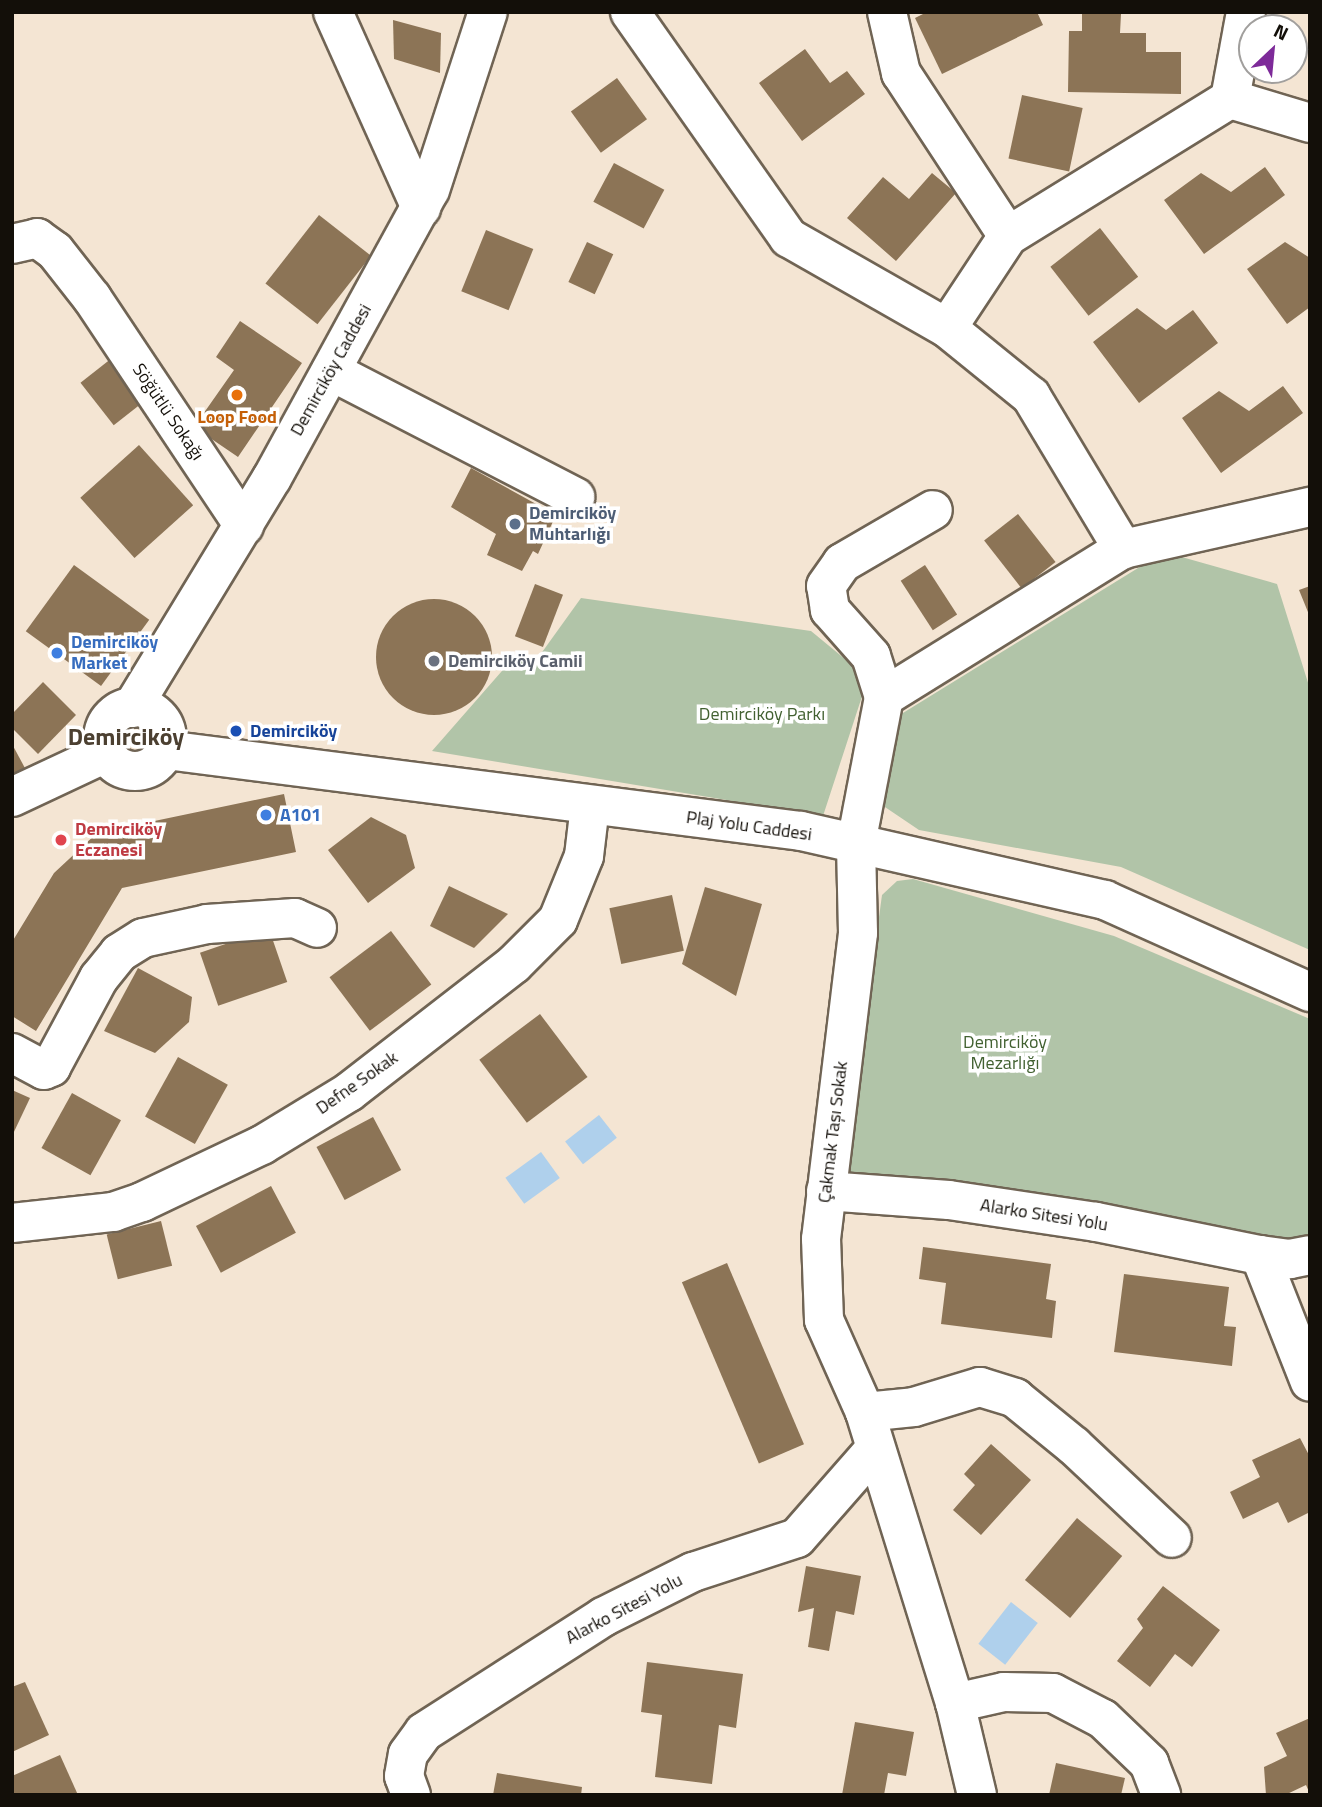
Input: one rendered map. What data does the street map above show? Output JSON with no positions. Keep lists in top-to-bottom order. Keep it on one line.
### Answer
{"streets":{"street":["Demirciköy Caddesi","Söğütlü Sokağı","Plaj Yolu Caddesi","Defne Sokak","Çakmak Taşı Sokak","Alarko Sitesi Yolu"]},"crossings":[["Demirciköy Caddesi","Söğütlü Sokağı"],["Demirciköy Caddesi","Plaj Yolu Caddesi"],["Plaj Yolu Caddesi","Defne Sokak"],["Plaj Yolu Caddesi","Çakmak Taşı Sokak"],["Çakmak Taşı Sokak","Alarko Sitesi Yolu"]],"districts":["Demirciköy"],"parks":["Demirciköy Parkı","Demirciköy Mezarlığı"],"places":["Loop Food","Demirciköy Muhtarlığı","Demirciköy Market","Demirciköy Camii","Demirciköy","A101","Demirciköy Eczanesi"],"north":"top right"}
